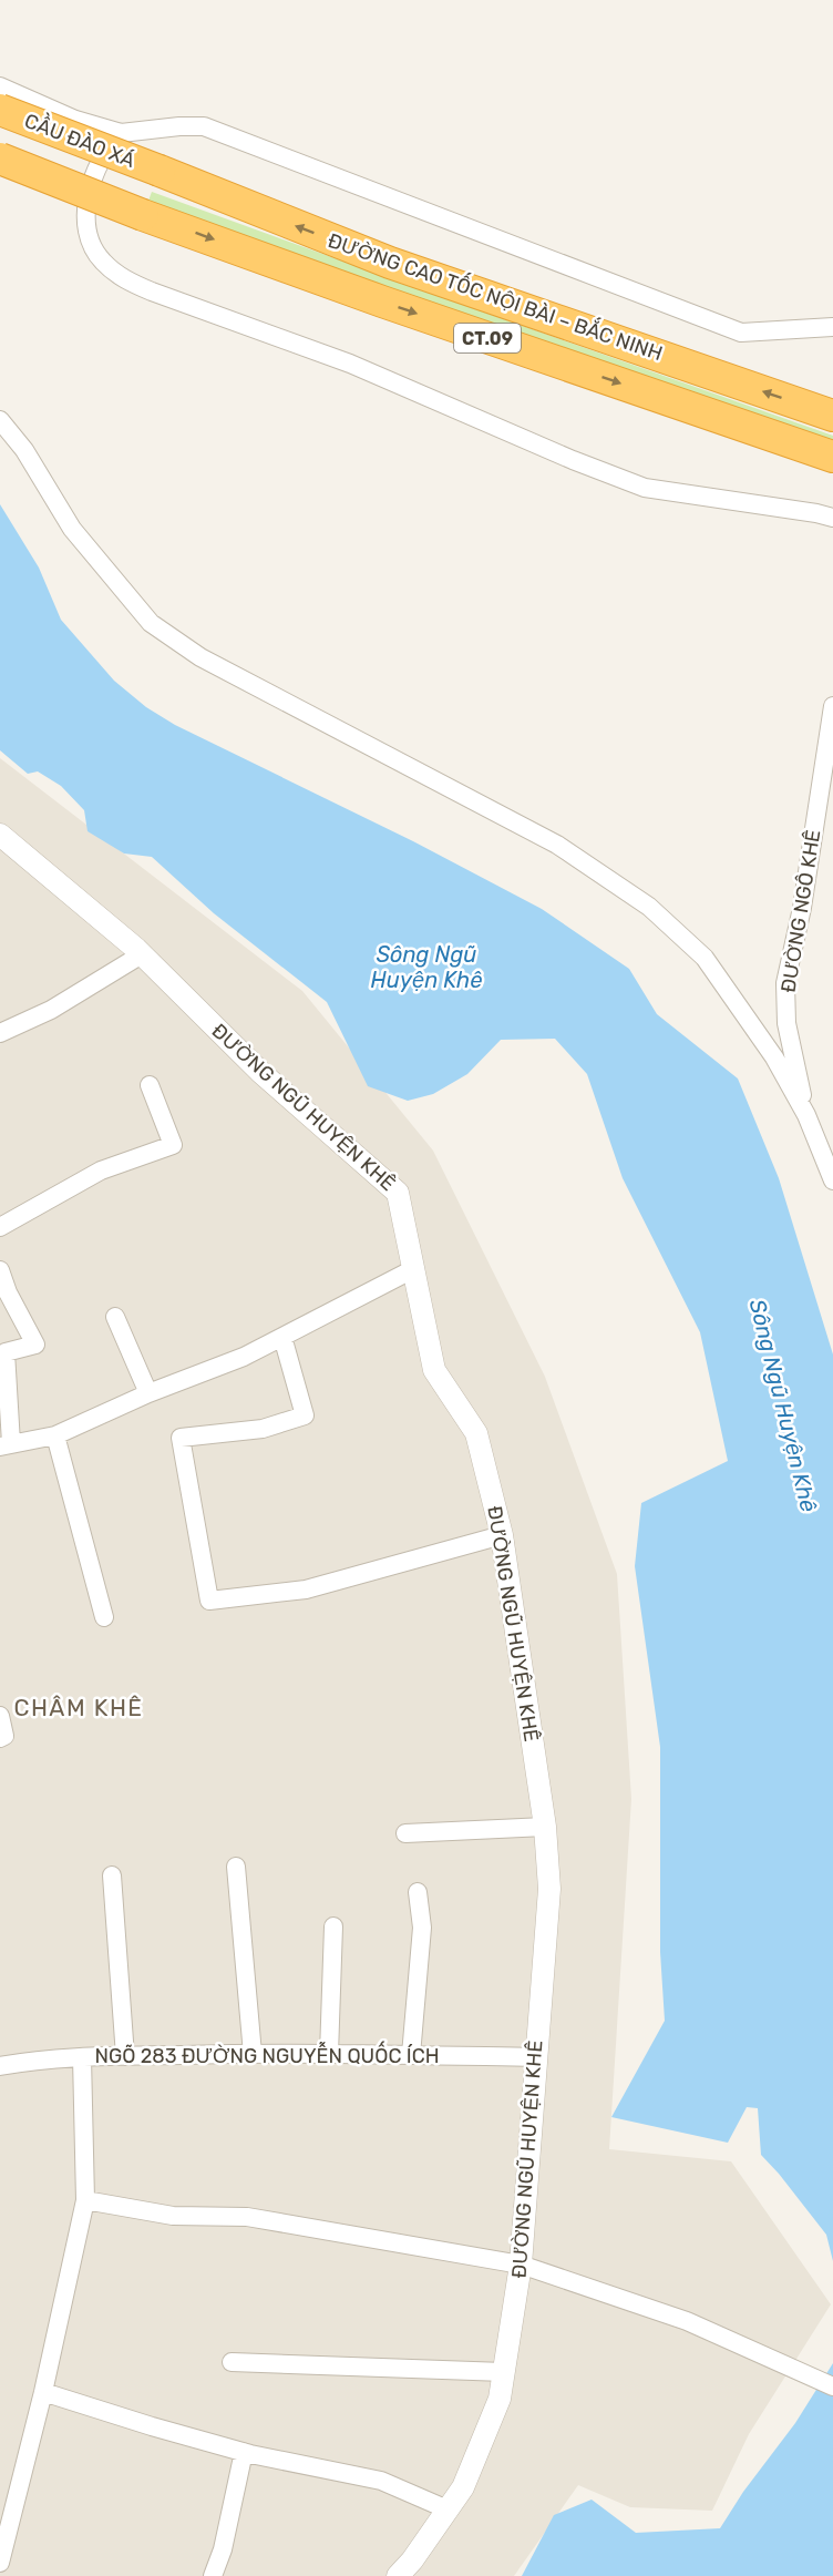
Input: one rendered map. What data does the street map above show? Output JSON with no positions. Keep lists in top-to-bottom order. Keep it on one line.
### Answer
{"streets":{"highway":["CẦU ĐÀO XÁ","ĐƯỜNG CAO TỐC NỘI BÀI – BẮC NINH","CT.09"],"street":["ĐƯỜNG NGÔ KHÊ","ĐƯỜNG NGŨ HUYỆN KHÊ","NGÕ 283 ĐƯỜNG NGUYỄN QUỐC ÍCH"]},"crossings":[["CẦU ĐÀO XÁ","ĐƯỜNG CAO TỐC NỘI BÀI – BẮC NINH"],["ĐƯỜNG NGŨ HUYỆN KHÊ","NGÕ 283 ĐƯỜNG NGUYỄN QUỐC ÍCH"]],"districts":["CHÂM KHÊ"],"water":["Sông Ngũ Huyện Khê"]}
